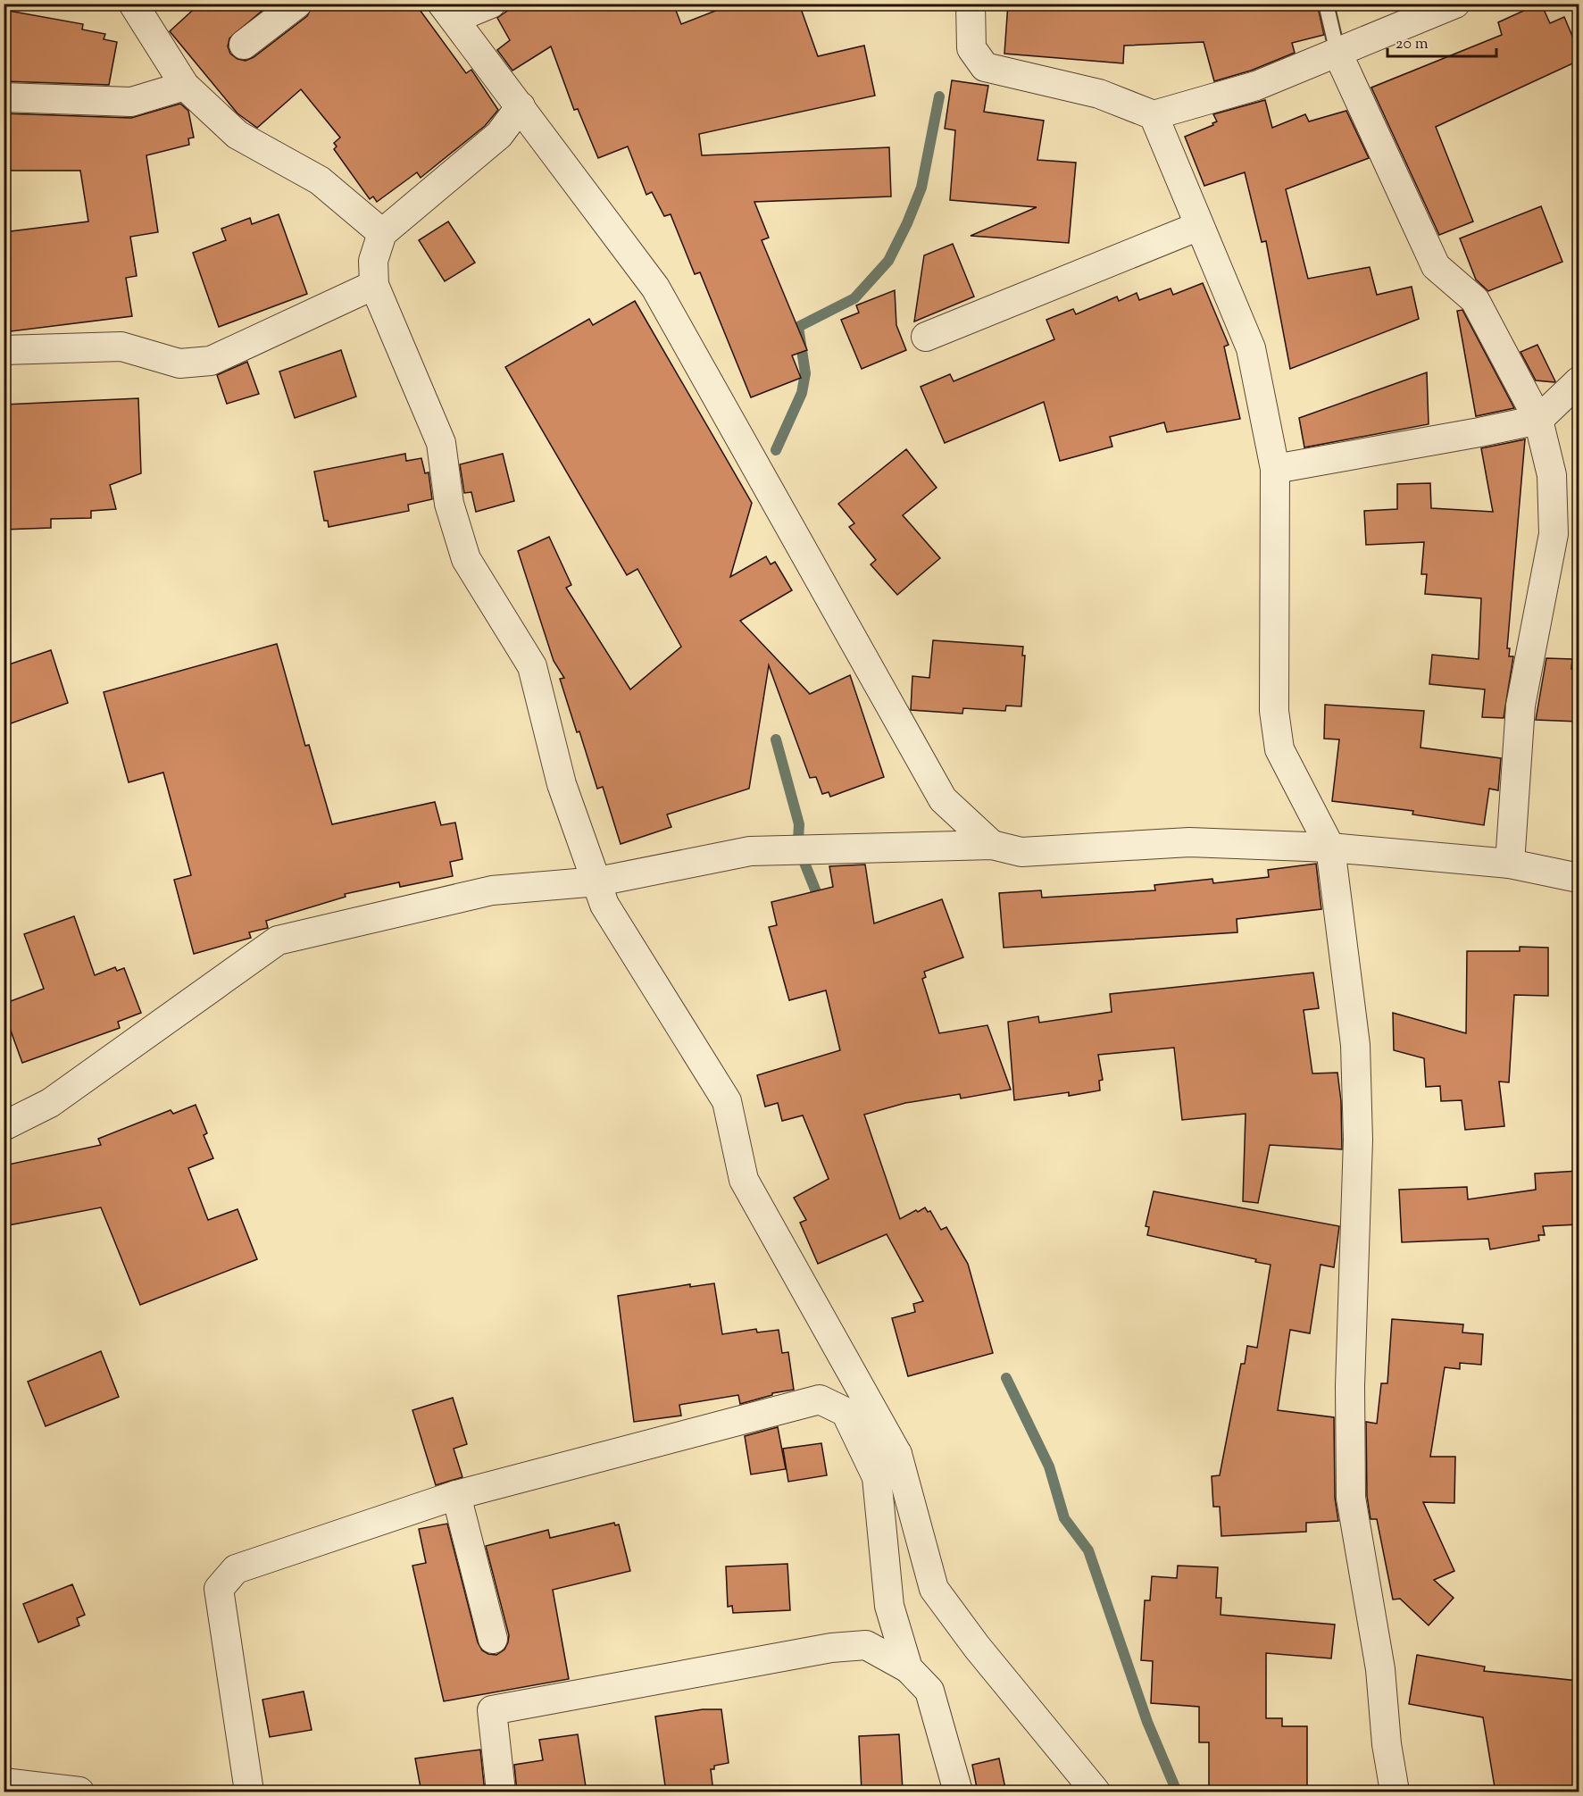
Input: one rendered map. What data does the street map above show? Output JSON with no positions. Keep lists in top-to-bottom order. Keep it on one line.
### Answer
{"scale_bar":"20 m"}
